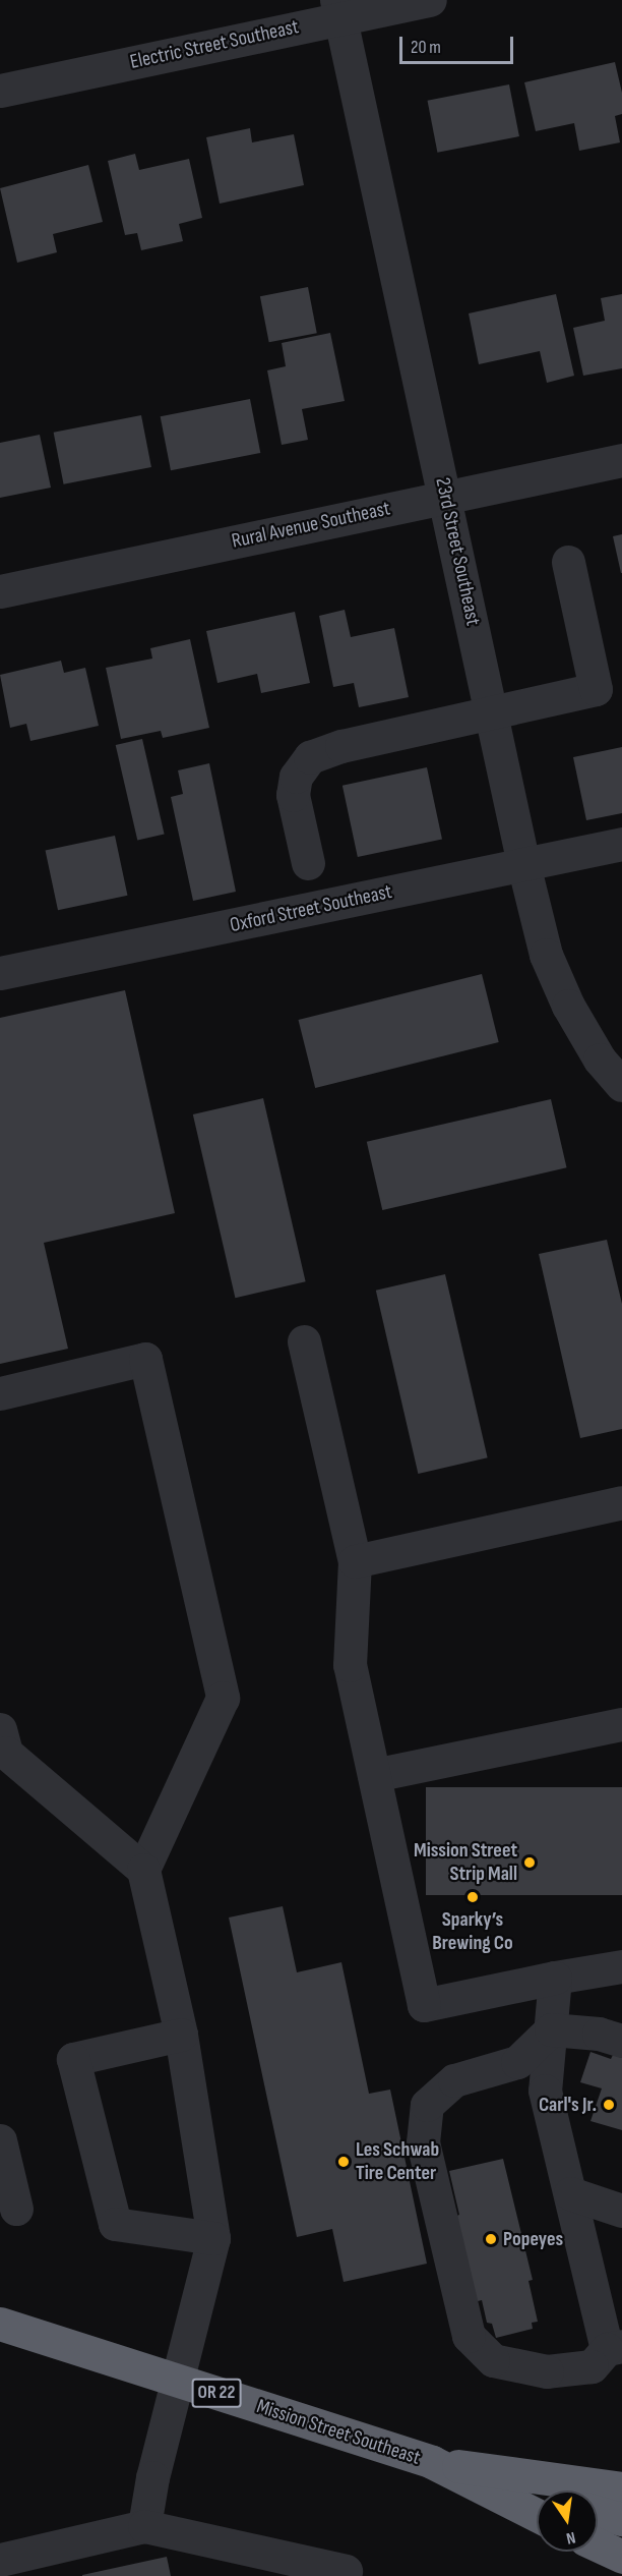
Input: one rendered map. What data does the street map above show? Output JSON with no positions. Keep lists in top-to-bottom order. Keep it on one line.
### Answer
{"streets":{"highway":["OR 22","Mission Street Southeast"],"street":["Electric Street Southeast","Rural Avenue Southeast","23rd Street Southeast","Oxford Street Southeast"]},"crossings":[["Electric Street Southeast","23rd Street Southeast"],["Rural Avenue Southeast","23rd Street Southeast"],["23rd Street Southeast","Oxford Street Southeast"]],"places":["Mission Street Strip Mall","Sparky’s Brewing Co","Carl's Jr.","Les Schwab Tire Center","Popeyes"],"scale_bar":"20 m","north":"bottom"}
